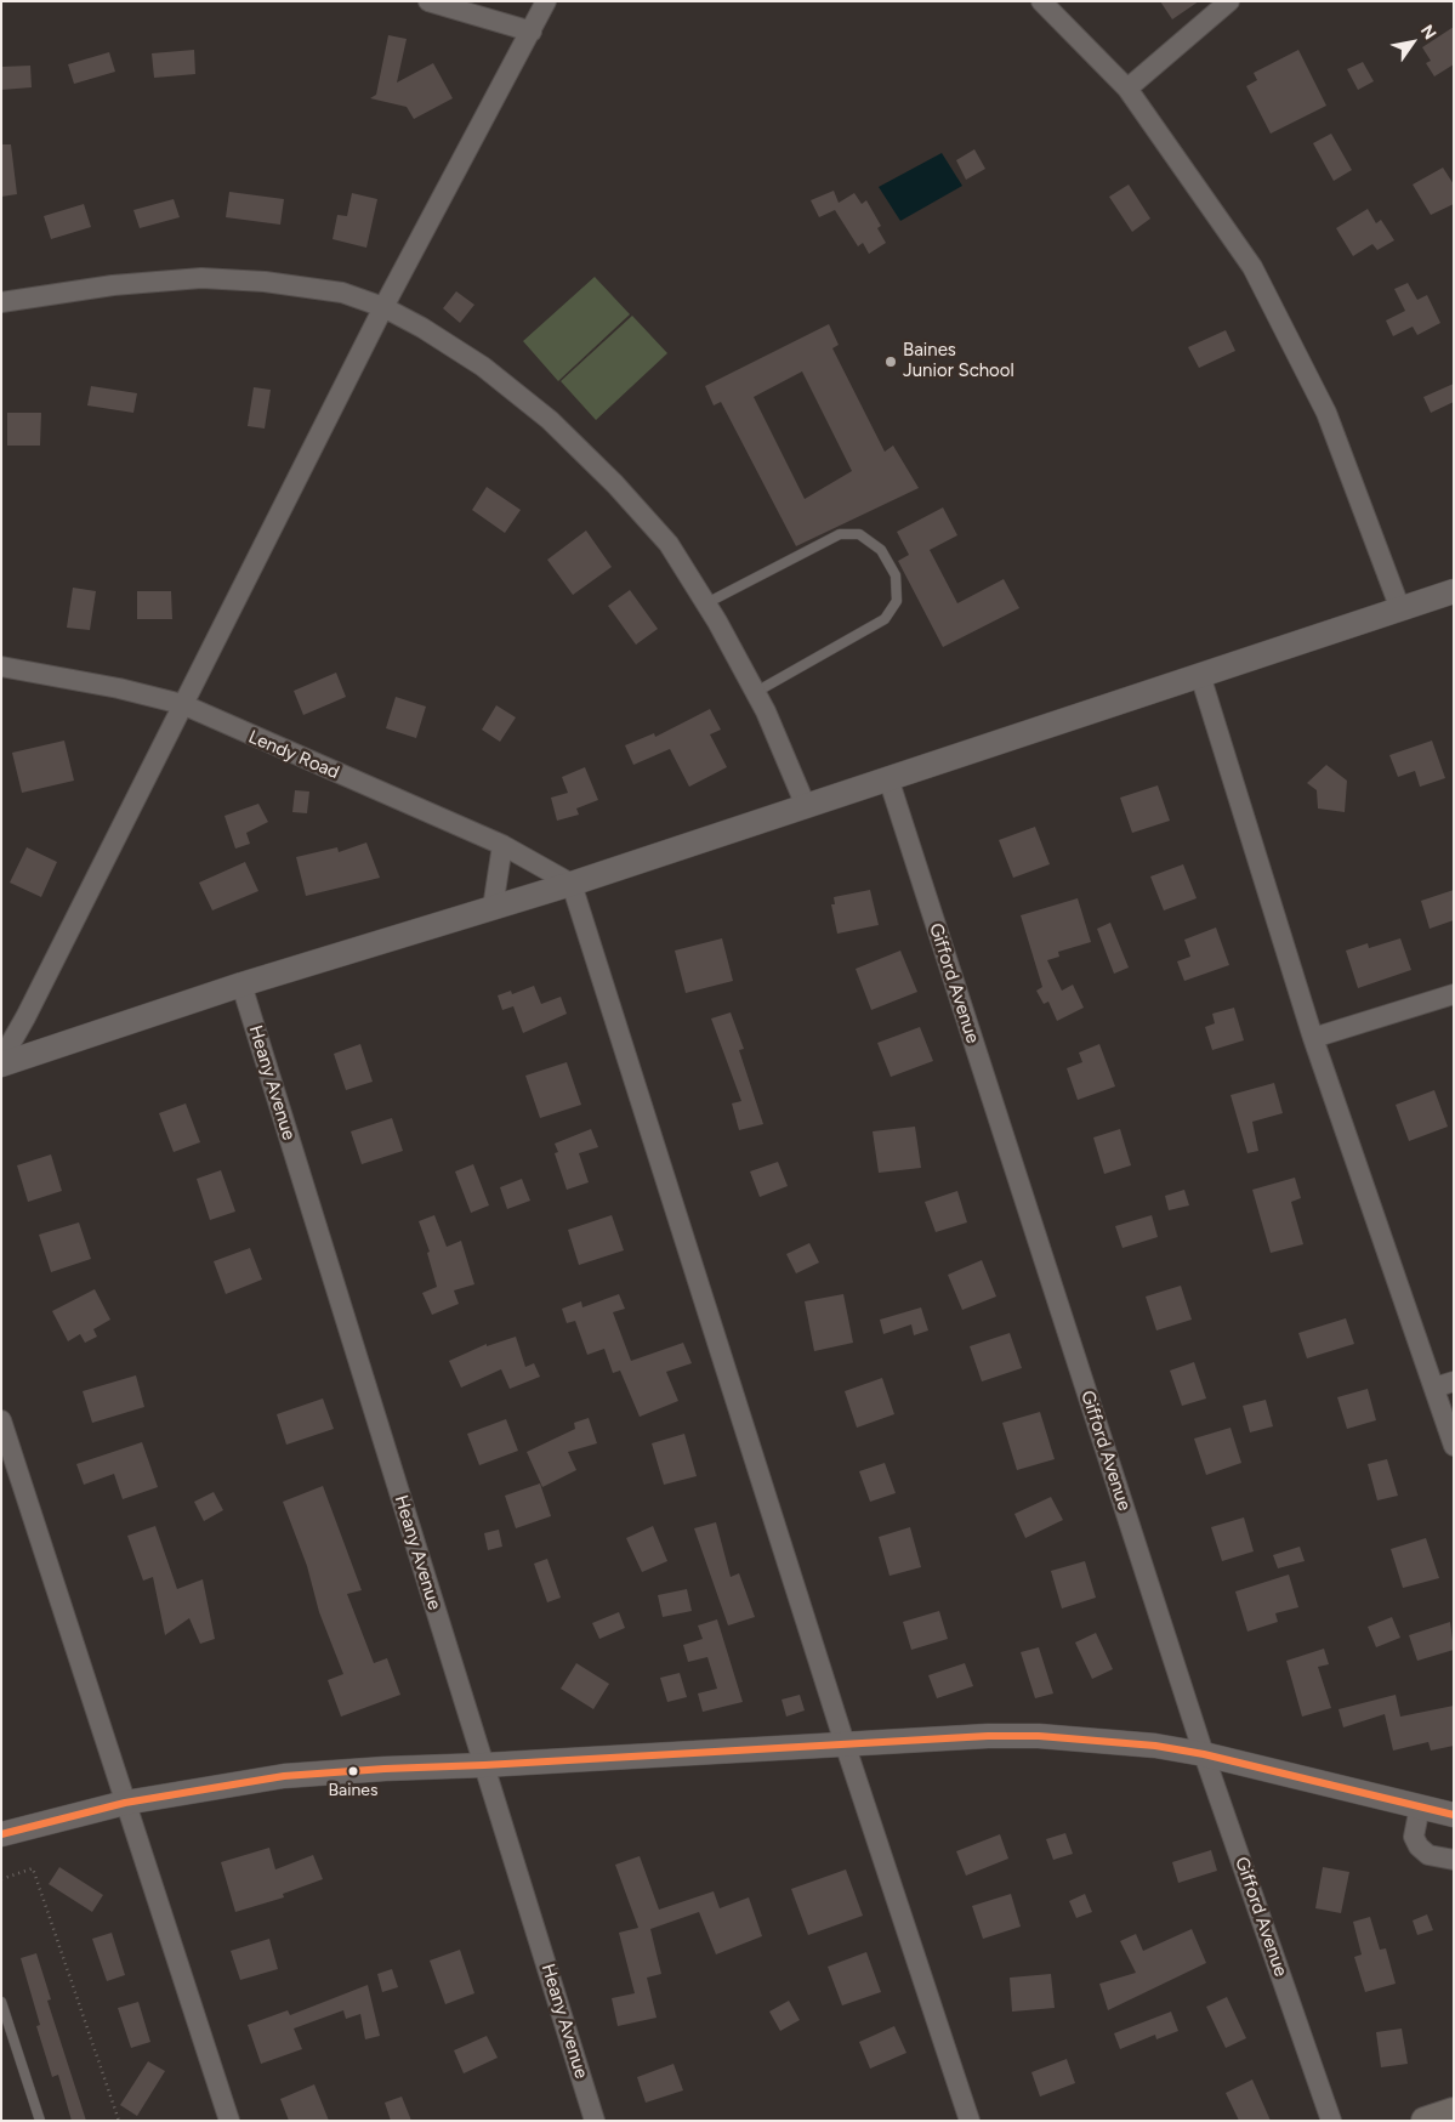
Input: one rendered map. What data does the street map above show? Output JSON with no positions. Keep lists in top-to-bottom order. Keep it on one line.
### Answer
{"streets":{"street":["Lendy Road","Gifford Avenue","Heany Avenue"]},"places":["Baines Junior School","Baines"],"north":"top right"}
